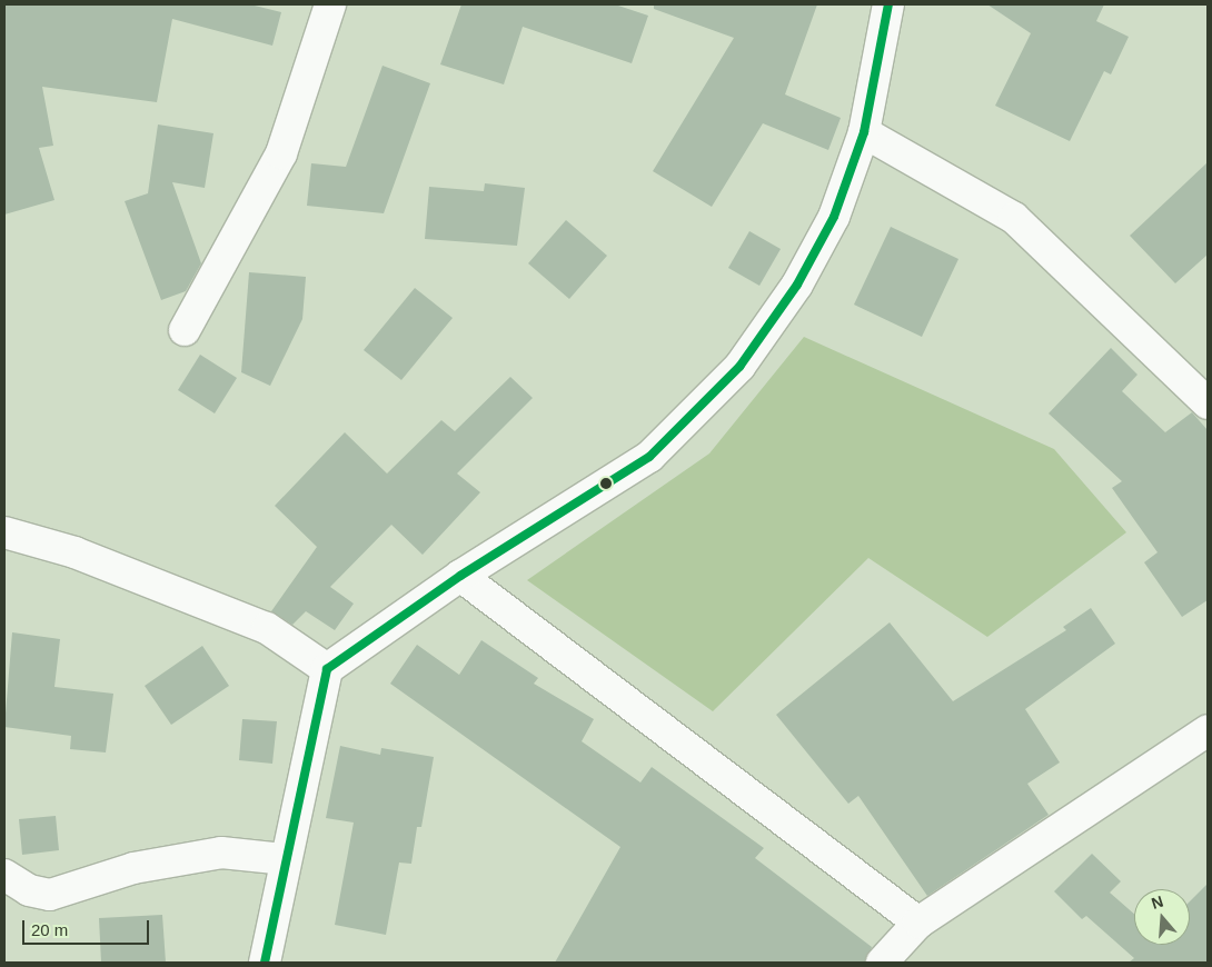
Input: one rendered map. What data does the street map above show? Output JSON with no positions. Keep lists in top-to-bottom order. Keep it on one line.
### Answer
{"scale_bar":"20 m","north":"top"}
